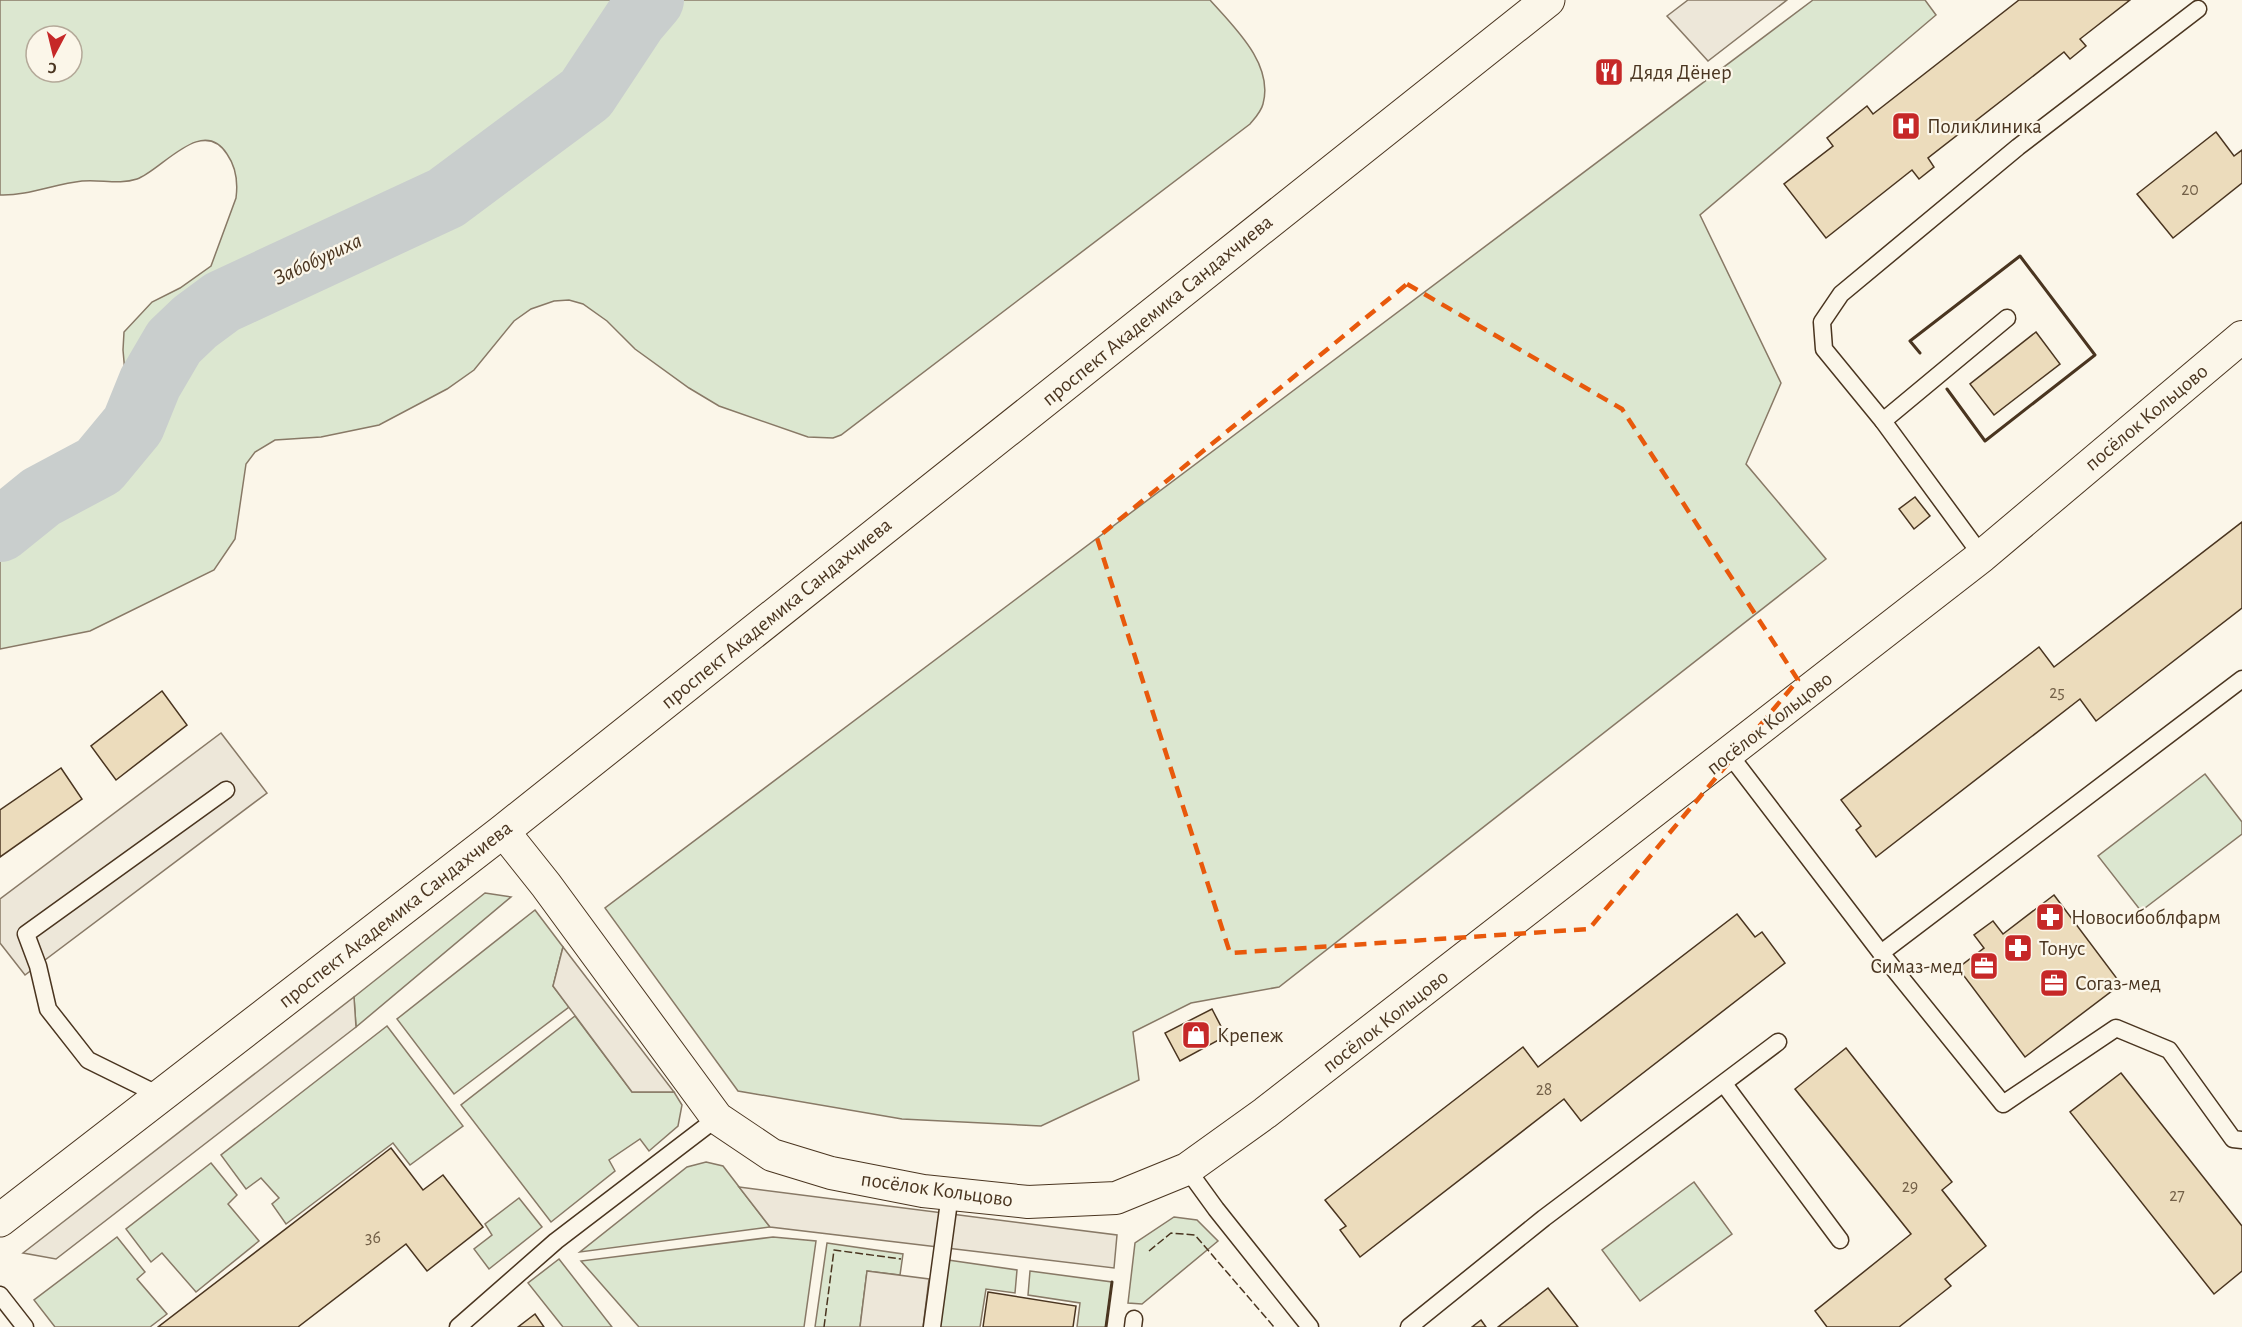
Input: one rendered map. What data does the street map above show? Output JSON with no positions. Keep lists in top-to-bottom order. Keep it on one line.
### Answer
{"streets":{"main road":["проспект Академика Сандахчиева"],"street":["посёлок Кольцово"]},"crossings":[["проспект Академика Сандахчиева","посёлок Кольцово"]],"water":["Забобуриха"],"places":{"restaurant":["Дядя Дёнер"],"hospital":["Поликлиника"],"pharmacy":["Новосибоблфарм","Тонус"],"office":["Симаз-мед","Согаз-мед"],"shop":["Крепеж"]},"house_numbers":["20","25","28","29","27","36"],"north":"bottom"}
